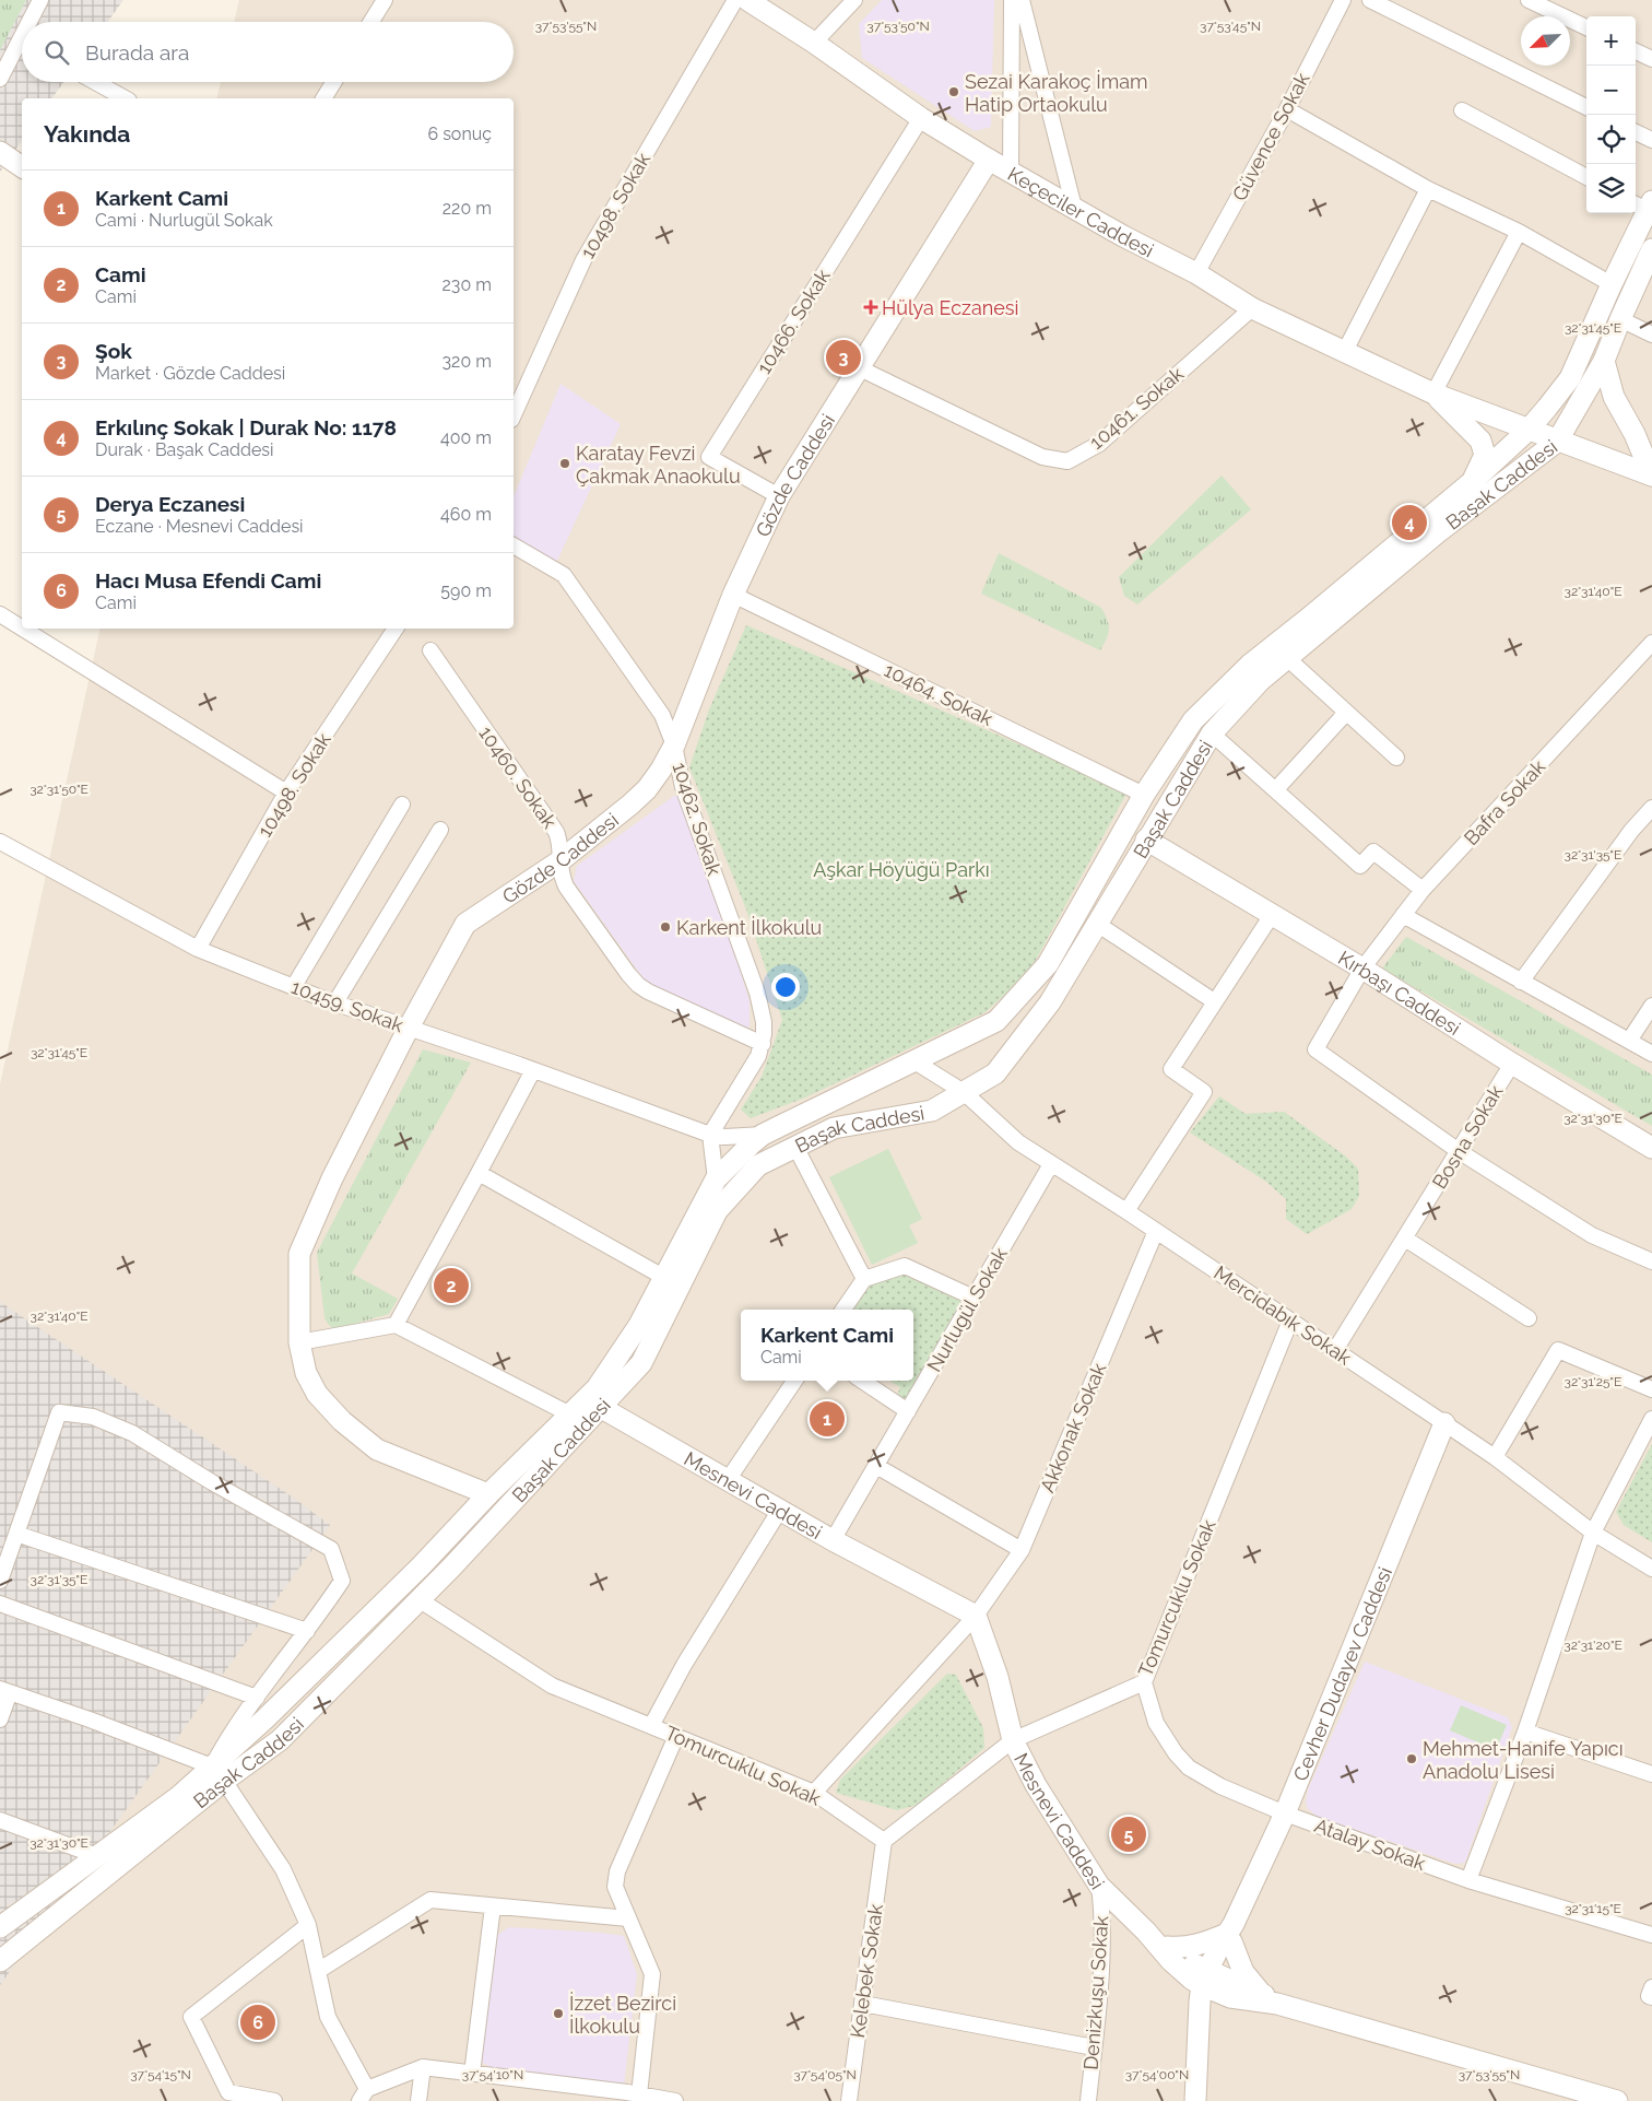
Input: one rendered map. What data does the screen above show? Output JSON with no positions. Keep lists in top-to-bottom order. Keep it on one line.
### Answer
{"streets":{"street":["Güvence Sokak","10498. Sokak","Keçeciler Caddesi","10466. Sokak","10461. Sokak","Gözde Caddesi","Başak Caddesi","10464. Sokak","10460. Sokak","Bafra Sokak","10462. Sokak","Kırbaşı Caddesi","10459. Sokak","Bosna Sokak","Nurlugül Sokak","Mercidabık Sokak","Akkonak Sokak","Mesnevi Caddesi","Tomurcuklu Sokak","Cevher Dudayev Caddesi","Atalay Sokak","Kelebek Sokak","Denizkuşu Sokak"]},"crossings":[["Güvence Sokak","Keçeciler Caddesi"],["10498. Sokak","10459. Sokak"],["Keçeciler Caddesi","10466. Sokak"],["Keçeciler Caddesi","10461. Sokak"],["Keçeciler Caddesi","Gözde Caddesi"],["Keçeciler Caddesi","Başak Caddesi"],["10466. Sokak","Gözde Caddesi"],["10461. Sokak","Gözde Caddesi"],["Gözde Caddesi","Başak Caddesi"],["Gözde Caddesi","10464. Sokak"],["Gözde Caddesi","10460. Sokak"],["Gözde Caddesi","10462. Sokak"],["Gözde Caddesi","10459. Sokak"],["Başak Caddesi","10464. Sokak"],["Başak Caddesi","Kırbaşı Caddesi"],["Başak Caddesi","10459. Sokak"],["Başak Caddesi","Mercidabık Sokak"],["Başak Caddesi","Mesnevi Caddesi"],["Başak Caddesi","Tomurcuklu Sokak"],["10460. Sokak","10462. Sokak"],["Bafra Sokak","Kırbaşı Caddesi"],["Bafra Sokak","Bosna Sokak"],["10462. Sokak","10459. Sokak"],["Kırbaşı Caddesi","Bosna Sokak"],["Bosna Sokak","Mercidabık Sokak"],["Nurlugül Sokak","Mercidabık Sokak"],["Nurlugül Sokak","Mesnevi Caddesi"],["Mercidabık Sokak","Akkonak Sokak"],["Mercidabık Sokak","Tomurcuklu Sokak"],["Mercidabık Sokak","Cevher Dudayev Caddesi"],["Akkonak Sokak","Mesnevi Caddesi"],["Akkonak Sokak","Tomurcuklu Sokak"],["Mesnevi Caddesi","Tomurcuklu Sokak"],["Mesnevi Caddesi","Cevher Dudayev Caddesi"],["Mesnevi Caddesi","Denizkuşu Sokak"],["Tomurcuklu Sokak","Atalay Sokak"],["Tomurcuklu Sokak","Kelebek Sokak"],["Cevher Dudayev Caddesi","Atalay Sokak"]],"parks":["Aşkar Höyüğü Parkı"],"places":{"other":["Sezai Karakoç İmam Hatip Ortaokulu","Karatay Fevzi Çakmak Anaokulu","Karkent İlkokulu","Mehmet-Hanife Yapıcı Anadolu Lisesi","İzzet Bezirci İlkokulu"],"health":["Hülya Eczanesi"]},"north":"bottom left","page":{"map_buttons":["+","−"],"search":"Burada ara","heading":["Yakında","6 sonuç"],"list":[{"mark":"1","name":"Karkent Cami","note":"Cami · Nurlugül Sokak","value":"220 m"},{"mark":"2","name":"Cami","note":"Cami","value":"230 m"},{"mark":"3","name":"Şok","note":"Market · Gözde Caddesi","value":"320 m"},{"mark":"4","name":"Erkılınç Sokak | Durak No: 1178","note":"Durak · Başak Caddesi","value":"400 m"},{"mark":"5","name":"Derya Eczanesi","note":"Eczane · Mesnevi Caddesi","value":"460 m"},{"mark":"6","name":"Hacı Musa Efendi Cami","note":"Cami","value":"590 m"}],"pins":["3","4","2","1","5","6"],"popup":["Karkent Cami","Cami"]},"coordinates":["37°53'50\"N","37°53'45\"N","37°53'55\"N","32°31'45\"E","32°31'40\"E","32°31'50\"E","32°31'35\"E","32°31'30\"E","32°31'25\"E","32°31'20\"E","32°31'15\"E","37°54'15\"N","37°54'10\"N","37°54'05\"N","37°54'00\"N"]}
